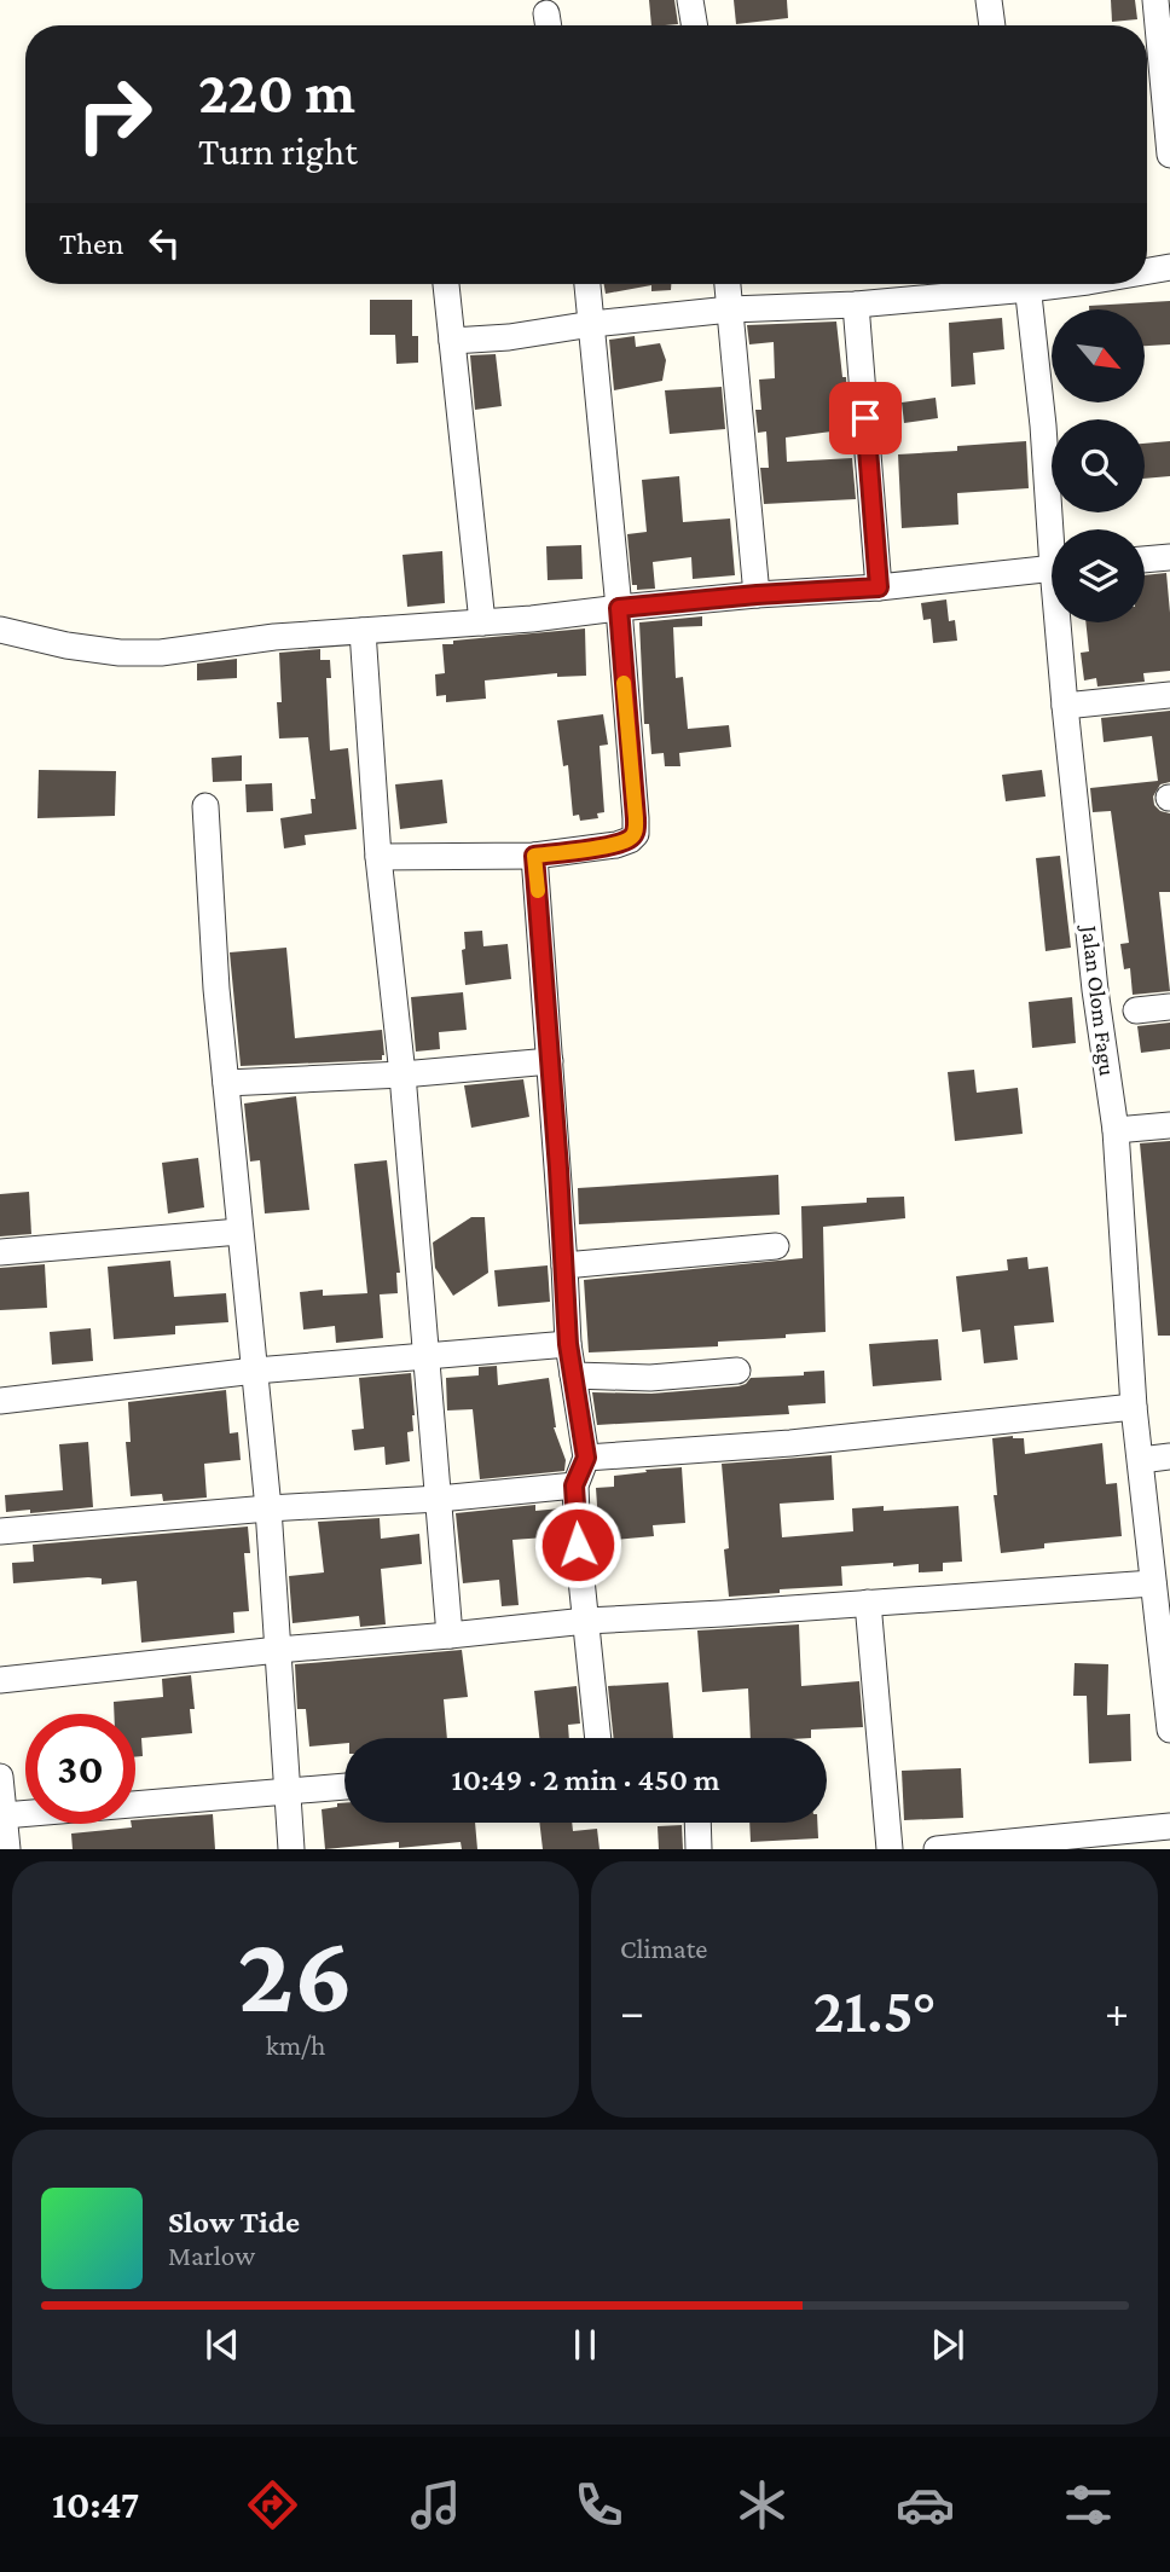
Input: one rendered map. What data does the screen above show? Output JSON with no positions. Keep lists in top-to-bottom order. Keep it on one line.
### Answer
{"streets":{"street":["Jalan Olom Fagu"]},"north":"bottom right","page":{"turn":["220 m","Turn right"],"then":"Then","limit":"30","trip":"10:49 · 2 min · 450 m","tile":[["26","km/h"],"Climate"],"heat":["−","21.5°","+"],"song":["Slow Tide","Marlow"],"tabs":"10:47"}}
